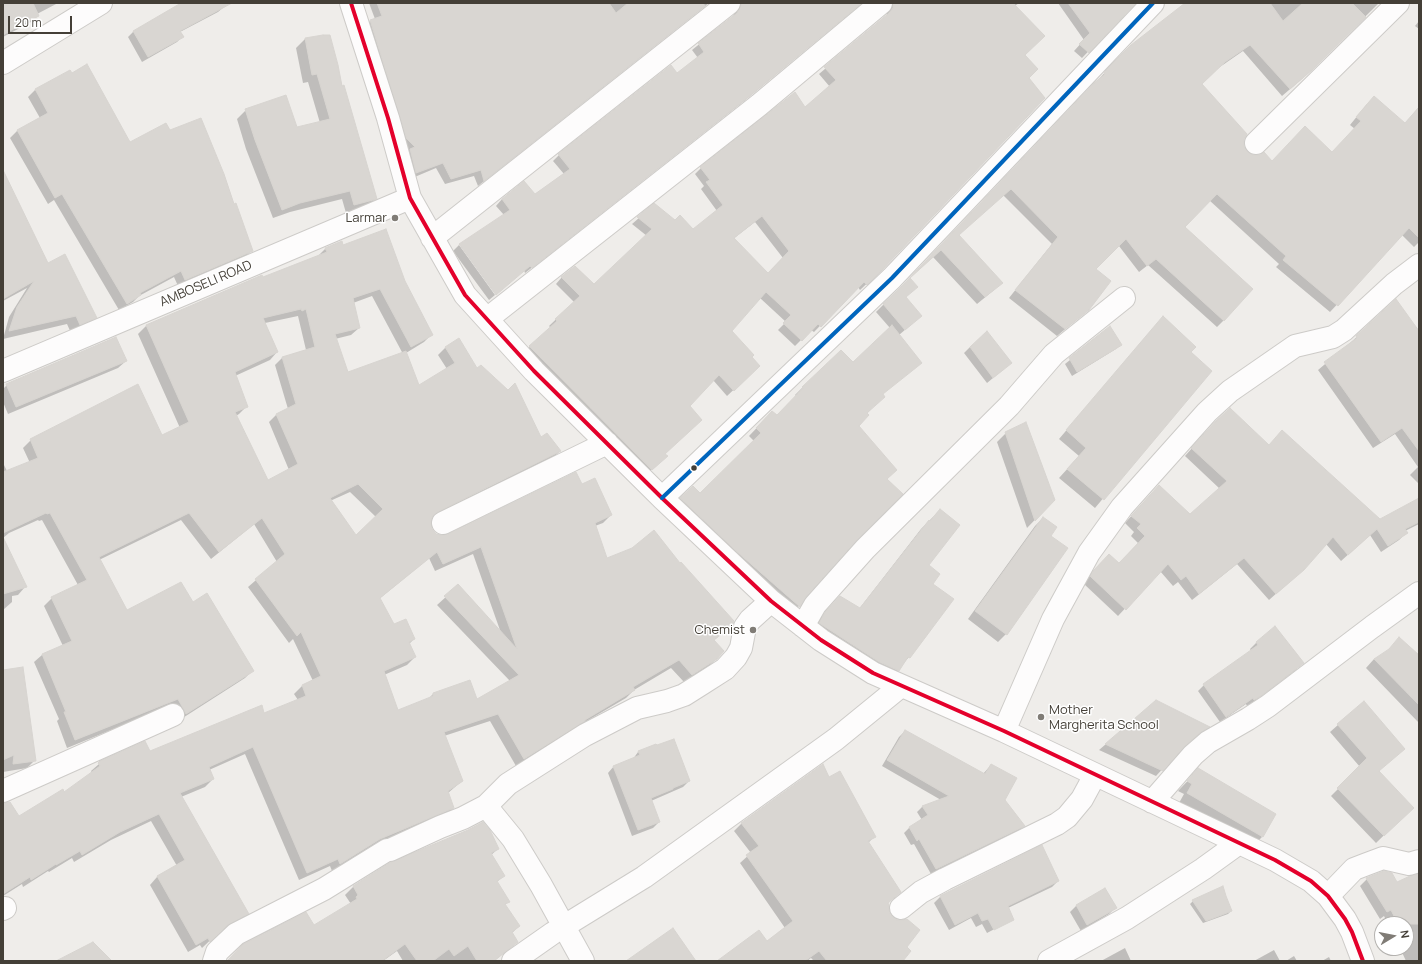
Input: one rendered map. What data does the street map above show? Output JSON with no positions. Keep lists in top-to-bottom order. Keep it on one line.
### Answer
{"streets":{"street":["AMBOSELI ROAD"]},"places":["Larmar","Chemist","Mother Margherita School"],"scale_bar":"20 m","north":"right"}
